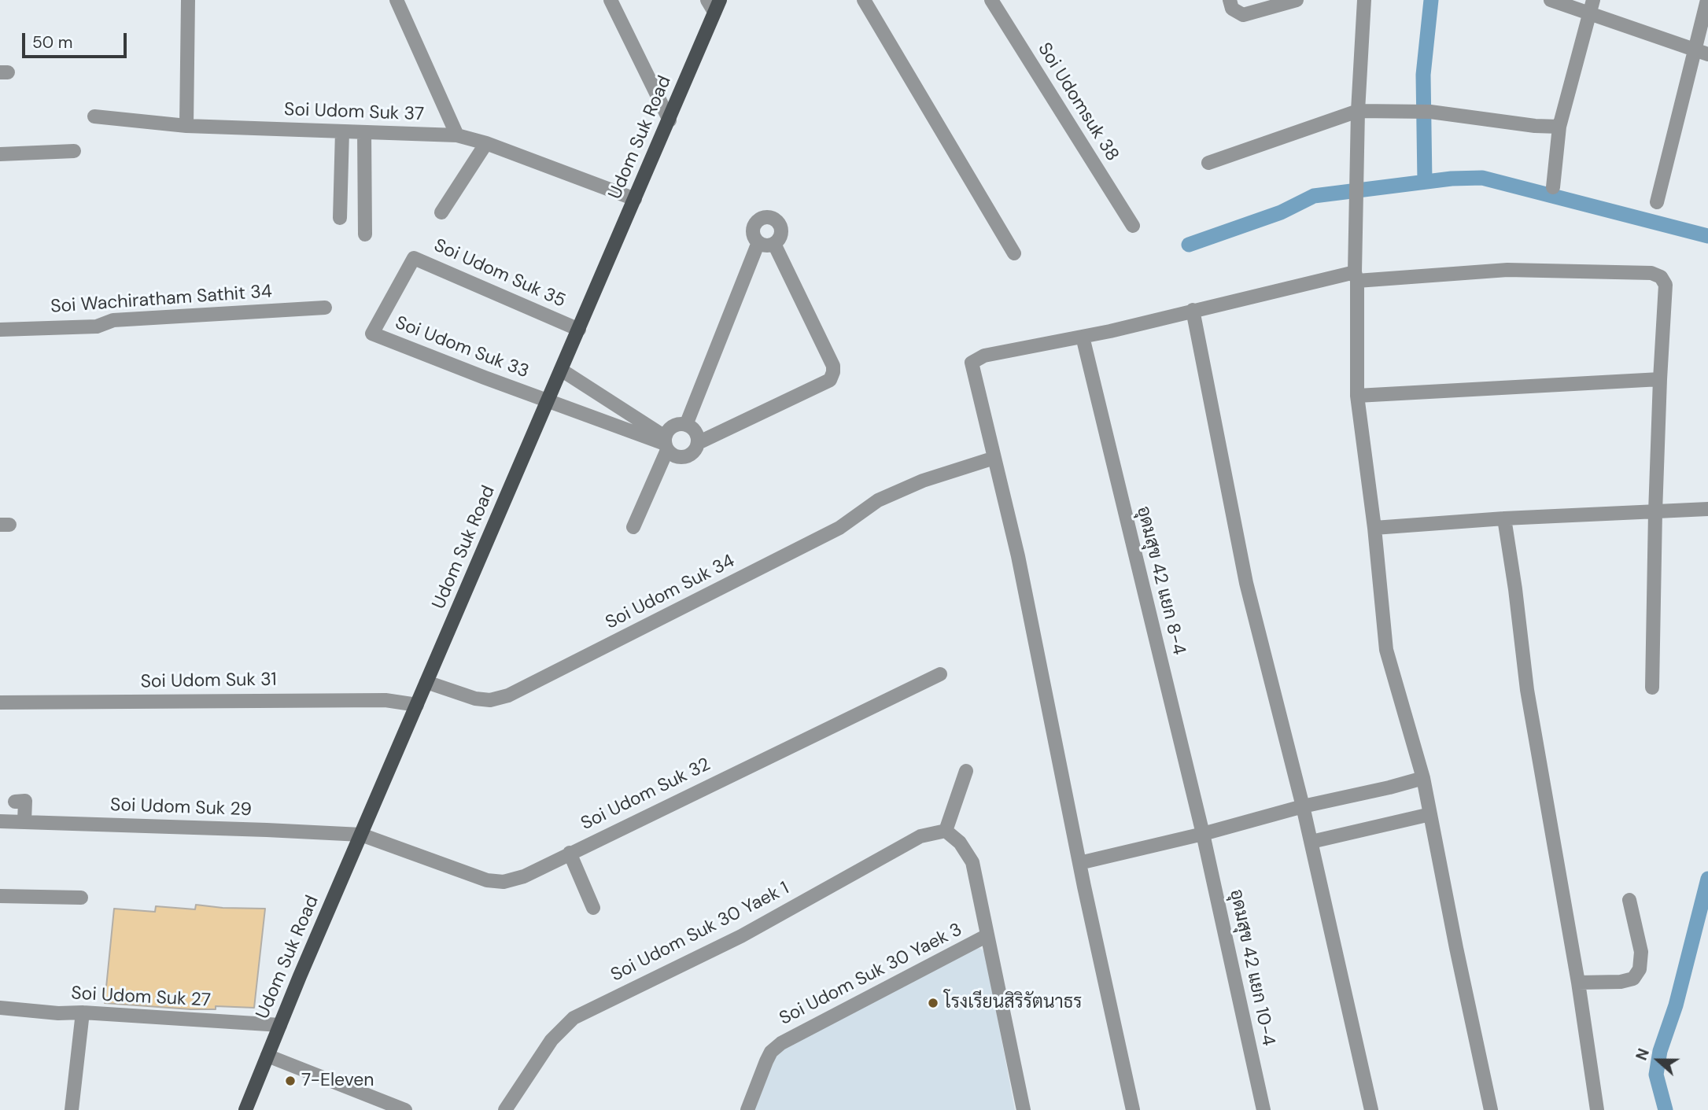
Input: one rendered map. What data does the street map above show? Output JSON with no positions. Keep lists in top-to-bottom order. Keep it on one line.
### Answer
{"streets":{"main road":["Udom Suk Road"],"street":["Soi Udomsuk 38","Soi Udom Suk 37","Soi Udom Suk 35","Soi Wachiratham Sathit 34","Soi Udom Suk 33","อุดมสุข 42 แยก 8-4","Soi Udom Suk 34","Soi Udom Suk 31","Soi Udom Suk 32","Soi Udom Suk 29","Soi Udom Suk 30 Yaek 1","อุดมสุข 42 แยก 10-4","Soi Udom Suk 30 Yaek 3","Soi Udom Suk 27"]},"crossings":[["Soi Udom Suk 37","Udom Suk Road"],["Udom Suk Road","Soi Udom Suk 35"],["Udom Suk Road","Soi Udom Suk 33"],["Udom Suk Road","Soi Udom Suk 34"],["Udom Suk Road","Soi Udom Suk 31"],["Udom Suk Road","Soi Udom Suk 32"],["Udom Suk Road","Soi Udom Suk 29"],["Udom Suk Road","Soi Udom Suk 27"],["Soi Udom Suk 35","Soi Udom Suk 33"],["อุดมสุข 42 แยก 8-4","อุดมสุข 42 แยก 10-4"],["Soi Udom Suk 32","Soi Udom Suk 29"]],"places":["โรงเรียนสิริรัตนาธร","7-Eleven"],"scale_bar":"50 m","north":"left"}
